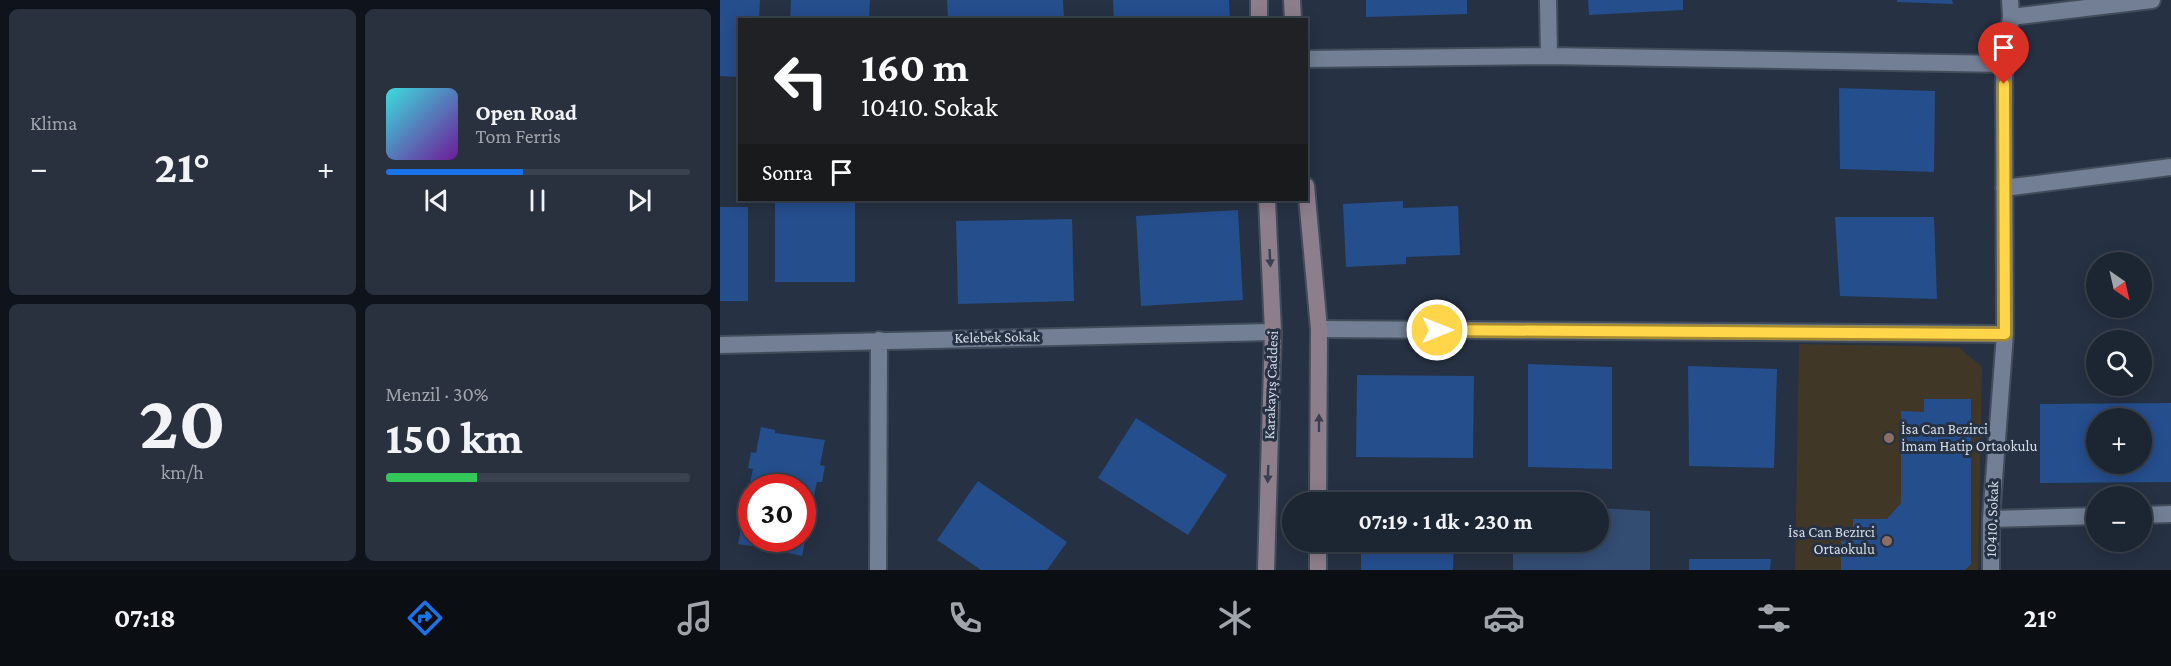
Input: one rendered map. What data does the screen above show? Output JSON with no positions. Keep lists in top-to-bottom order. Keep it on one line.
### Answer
{"streets":{"main road":["Karakayış Caddesi"],"street":["Kelebek Sokak","10410. Sokak"]},"crossings":[["Kelebek Sokak","Karakayış Caddesi"]],"places":["İsa Can Bezirci İmam Hatip Ortaokulu","İsa Can Bezirci Ortaokulu"],"north":"bottom right","page":{"tile":["Klima",["20","km/h"],["Menzil · 30%","150 km"]],"turn":["160 m","10410. Sokak"],"song":["Open Road","Tom Ferris"],"heat":["−","21°","+"],"then":"Sonra","map_buttons":["+","−"],"limit":"30","trip":"07:19 · 1 dk · 230 m","tabs":["07:18","21°"]}}
